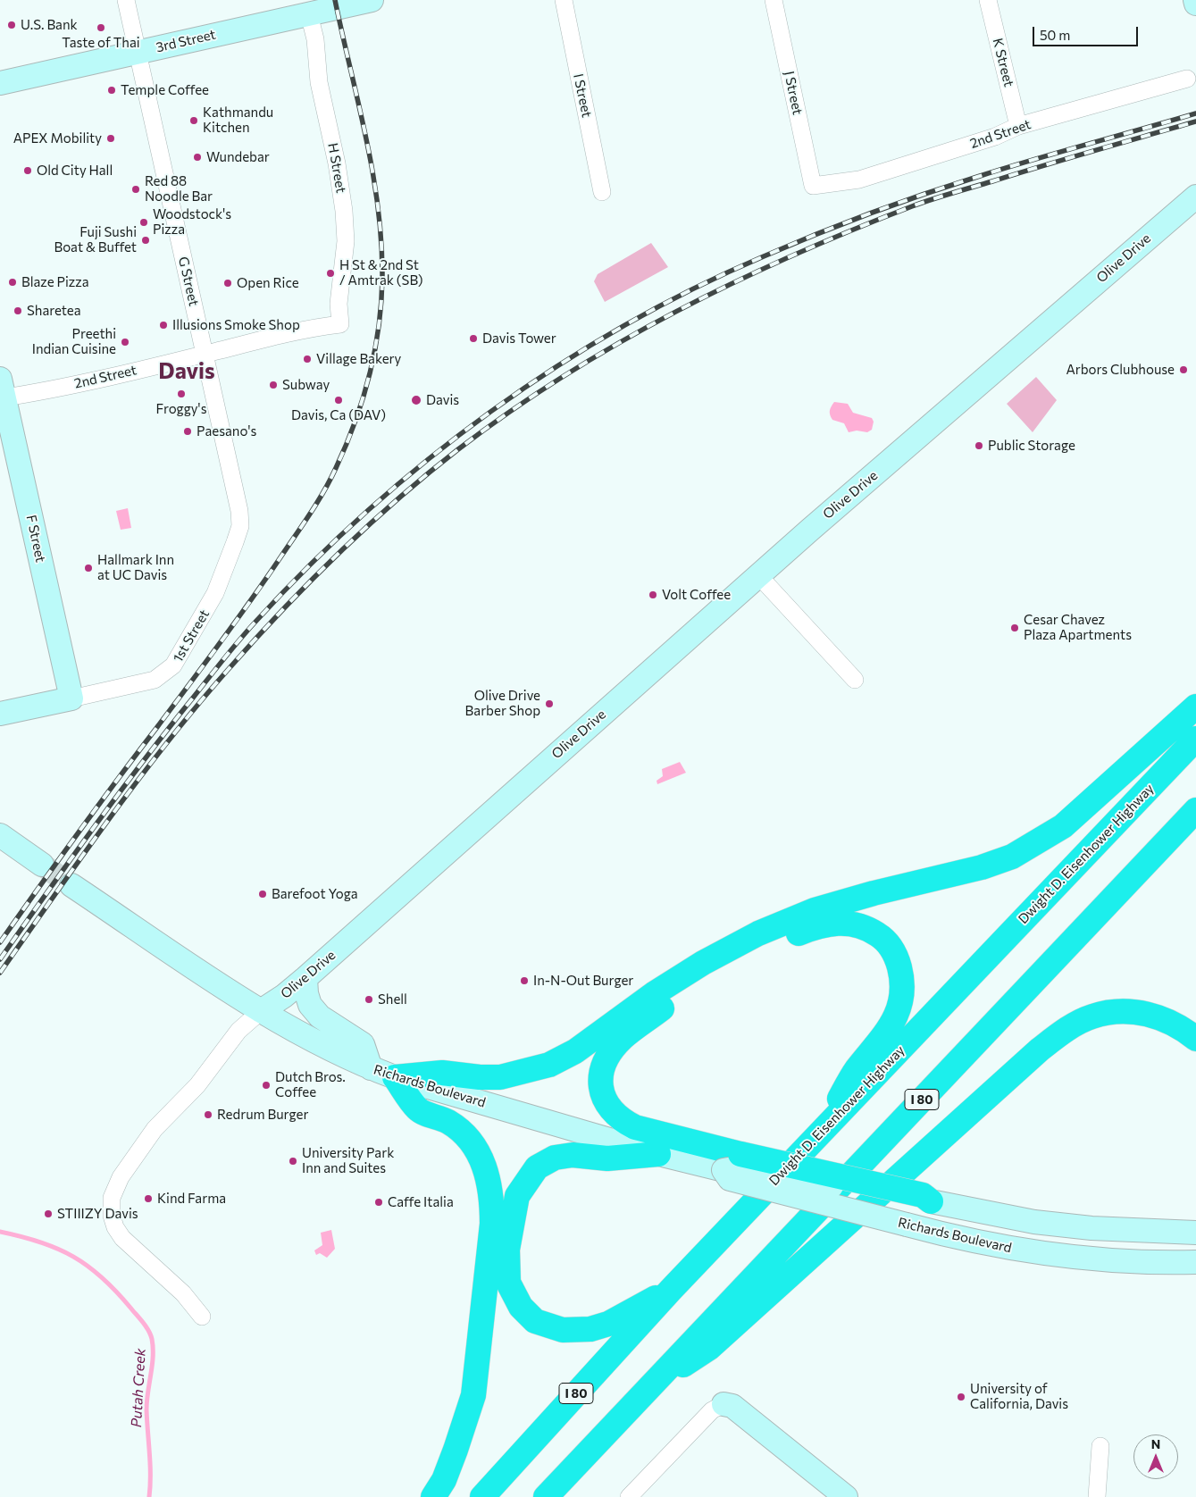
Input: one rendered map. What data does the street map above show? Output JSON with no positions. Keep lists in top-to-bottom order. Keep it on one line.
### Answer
{"streets":{"highway":["Dwight D. Eisenhower Highway","I 80"],"street":["3rd Street","K Street","J Street","I Street","2nd Street","H Street","Olive Drive","G Street","F Street","1st Street","Richards Boulevard"]},"crossings":[["3rd Street","H Street"],["3rd Street","G Street"],["K Street","2nd Street"],["J Street","2nd Street"],["2nd Street","H Street"],["2nd Street","G Street"],["2nd Street","F Street"],["Olive Drive","Richards Boulevard"],["G Street","1st Street"],["F Street","1st Street"]],"districts":["Davis"],"water":["Putah Creek"],"places":["U.S. Bank","Taste of Thai","Temple Coffee","Kathmandu Kitchen","APEX Mobility","Wundebar","Old City Hall","Red 88 Noodle Bar","Woodstock's Pizza","Fuji Sushi Boat & Buffet","H St & 2nd St / Amtrak (SB)","Blaze Pizza","Open Rice","Sharetea","Illusions Smoke Shop","Davis Tower","Preethi Indian Cuisine","Village Bakery","Arbors Clubhouse","Subway","Froggy's","Davis, Ca (DAV)","Davis","Paesano's","Public Storage","Hallmark Inn at UC Davis","Volt Coffee","Cesar Chavez Plaza Apartments","Olive Drive Barber Shop","Barefoot Yoga","In-N-Out Burger","Shell","Dutch Bros. Coffee","Redrum Burger","University Park Inn and Suites","Kind Farma","Caffe Italia","STIIIZY Davis","University of California, Davis"],"scale_bar":"50 m","north":"top"}
